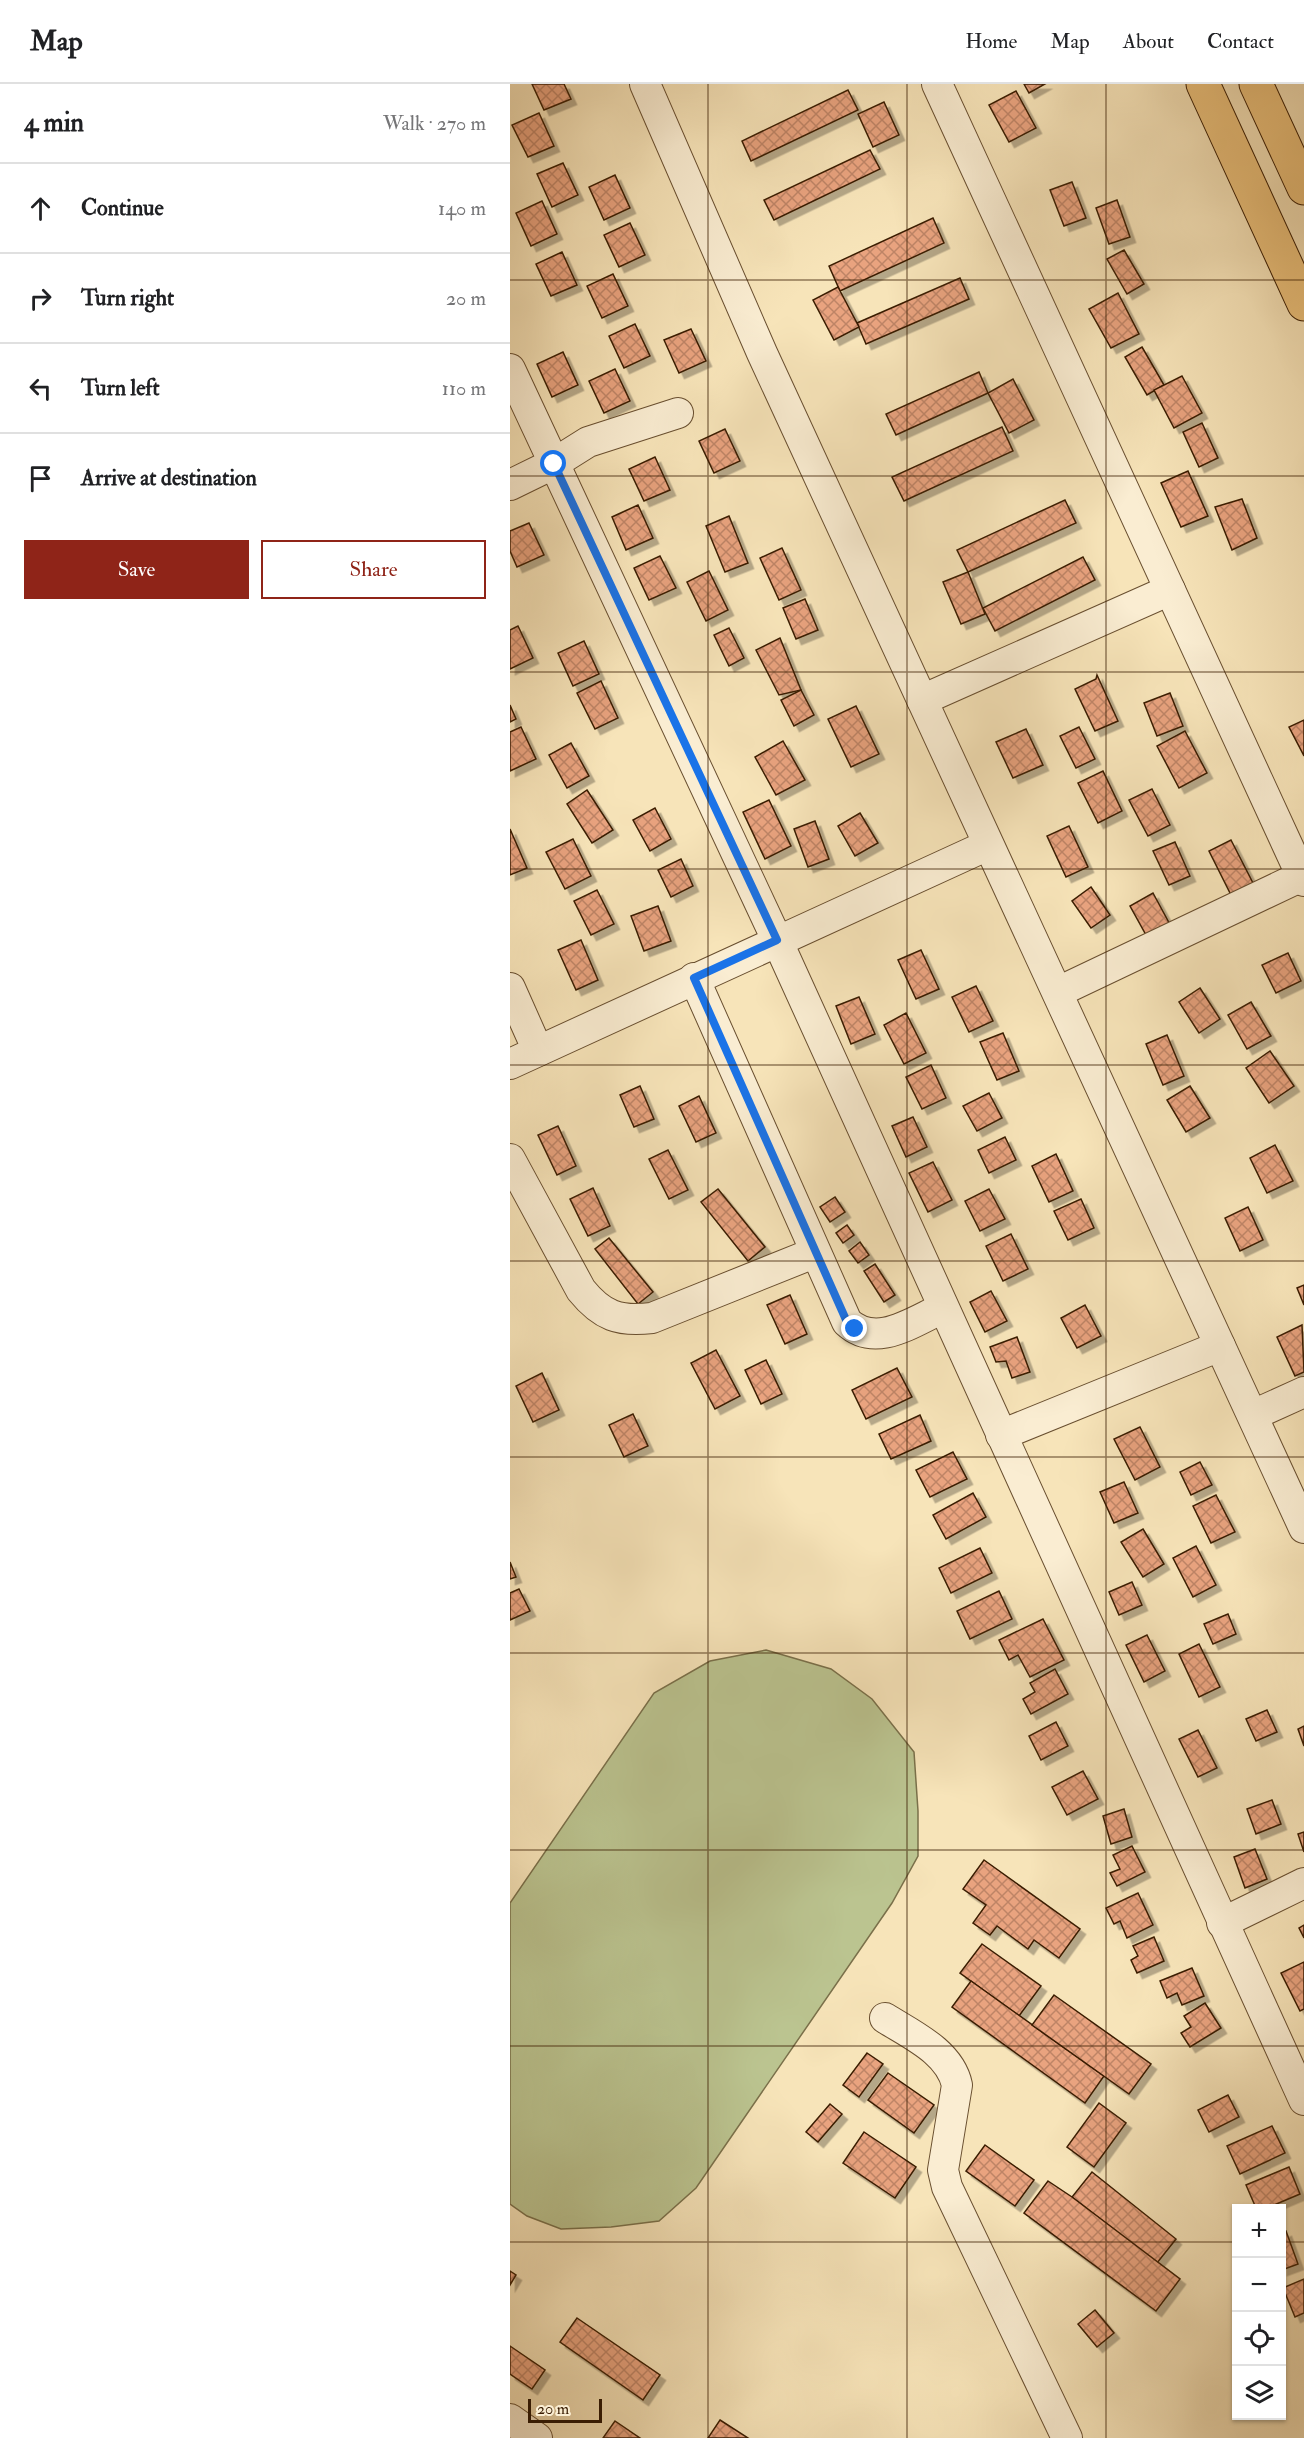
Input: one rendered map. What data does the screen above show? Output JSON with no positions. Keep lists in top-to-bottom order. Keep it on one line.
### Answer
{"scale_bar":"20 m","page":{"header":"Map","nav":["Home","Map","About","Contact"],"heading":["4 min","Walk · 270 m"],"list":[["Continue","140 m"],["Turn right","20 m"],["Turn left","110 m"],"Arrive at destination"],"buttons":["Save","Share"],"map_buttons":["+","−"],"scale":"20 m"}}
